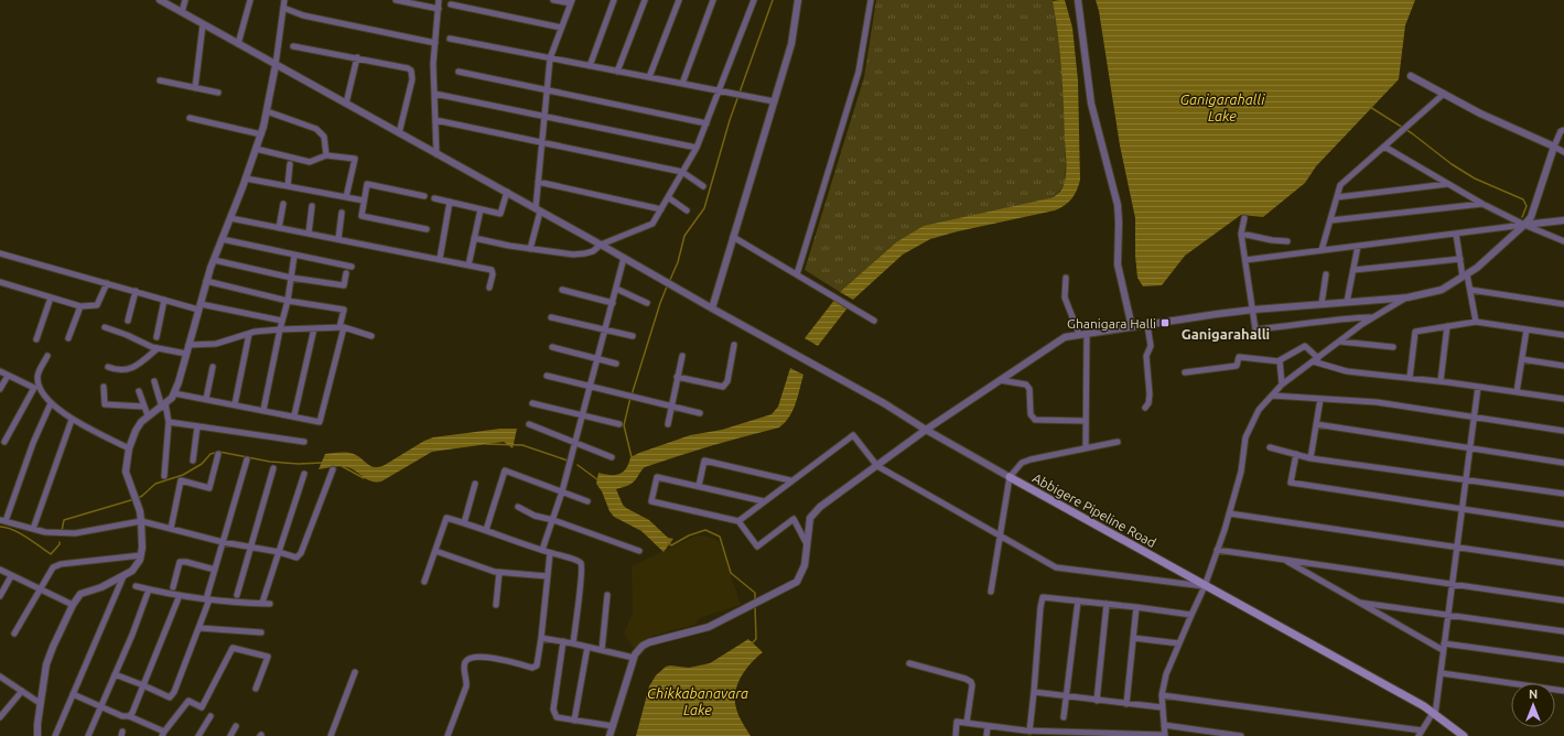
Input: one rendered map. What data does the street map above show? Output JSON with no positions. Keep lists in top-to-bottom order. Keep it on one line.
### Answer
{"streets":{"main road":["Abbigere Pipeline Road"]},"districts":["Ganigarahalli"],"water":["Ganigarahalli Lake","Chikkabanavara Lake"],"places":{"transit":["Ghanigara Halli"]},"north":"top"}
